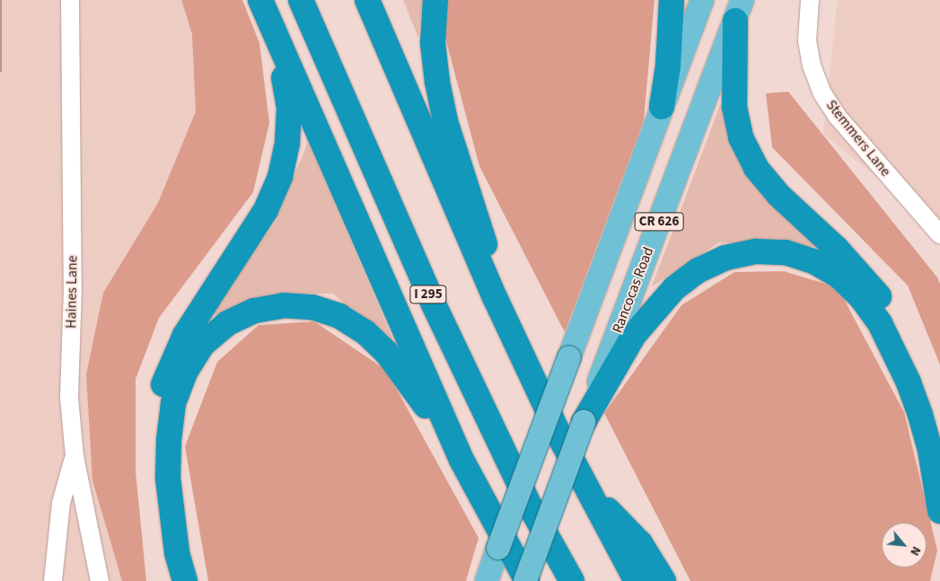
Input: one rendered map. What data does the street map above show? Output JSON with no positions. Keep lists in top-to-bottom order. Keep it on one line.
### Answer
{"streets":{"highway":["I 295"],"main road":["CR 626","Rancocas Road"],"lane":["Stemmers Lane","Haines Lane"]},"north":"bottom right"}
